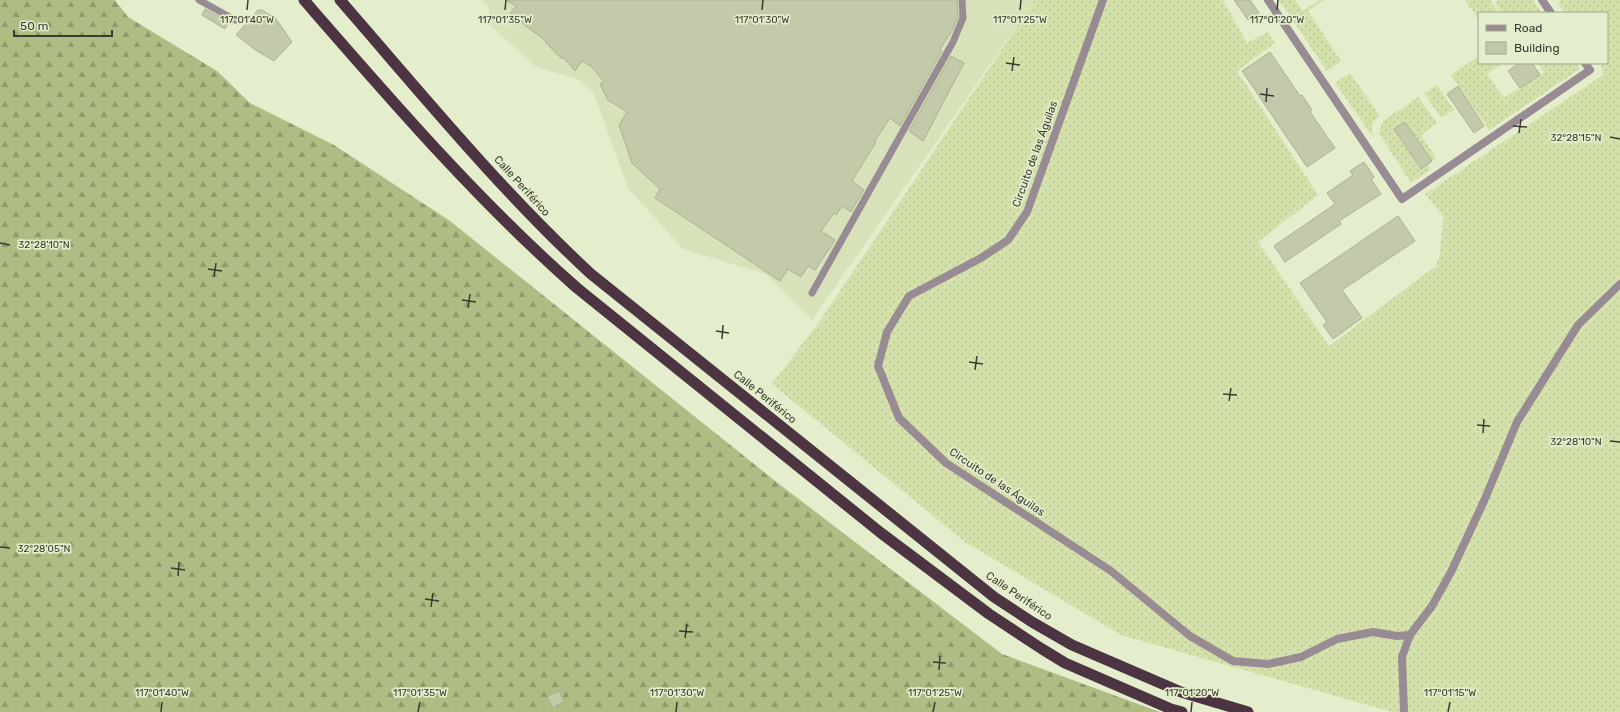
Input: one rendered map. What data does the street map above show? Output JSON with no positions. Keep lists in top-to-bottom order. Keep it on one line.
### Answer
{"streets":{"highway":["Calle Periférico"],"street":["Circuito de las Águilas"]},"legend":["Road","Building"],"scale_bar":"50 m","coordinates":["117°01'40\"W","117°01'35\"W","117°01'30\"W","117°01'25\"W","117°01'20\"W","32°28'15\"N","32°28'10\"N","32°28'05\"N","117°01'15\"W"]}
